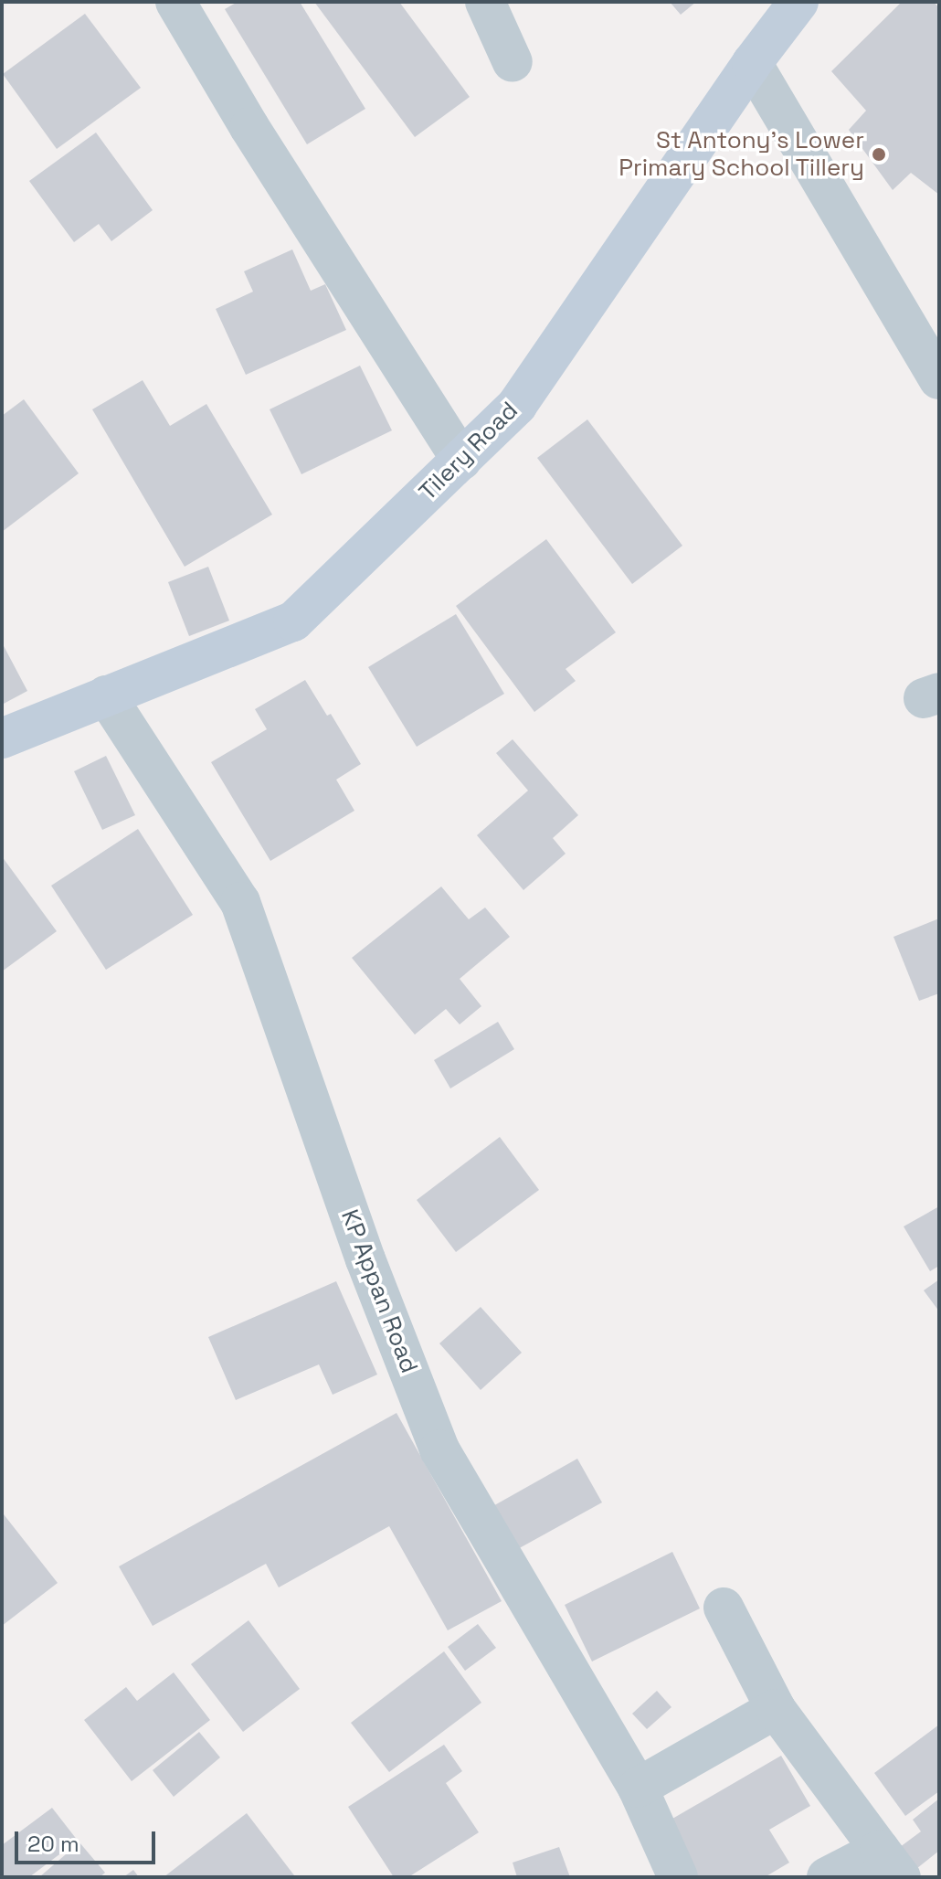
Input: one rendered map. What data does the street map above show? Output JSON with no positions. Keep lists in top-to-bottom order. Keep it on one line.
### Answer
{"streets":{"street":["Tilery Road","KP Appan Road"]},"crossings":[["Tilery Road","KP Appan Road"]],"places":["St Antony's Lower Primary School Tillery"],"scale_bar":"20 m"}
